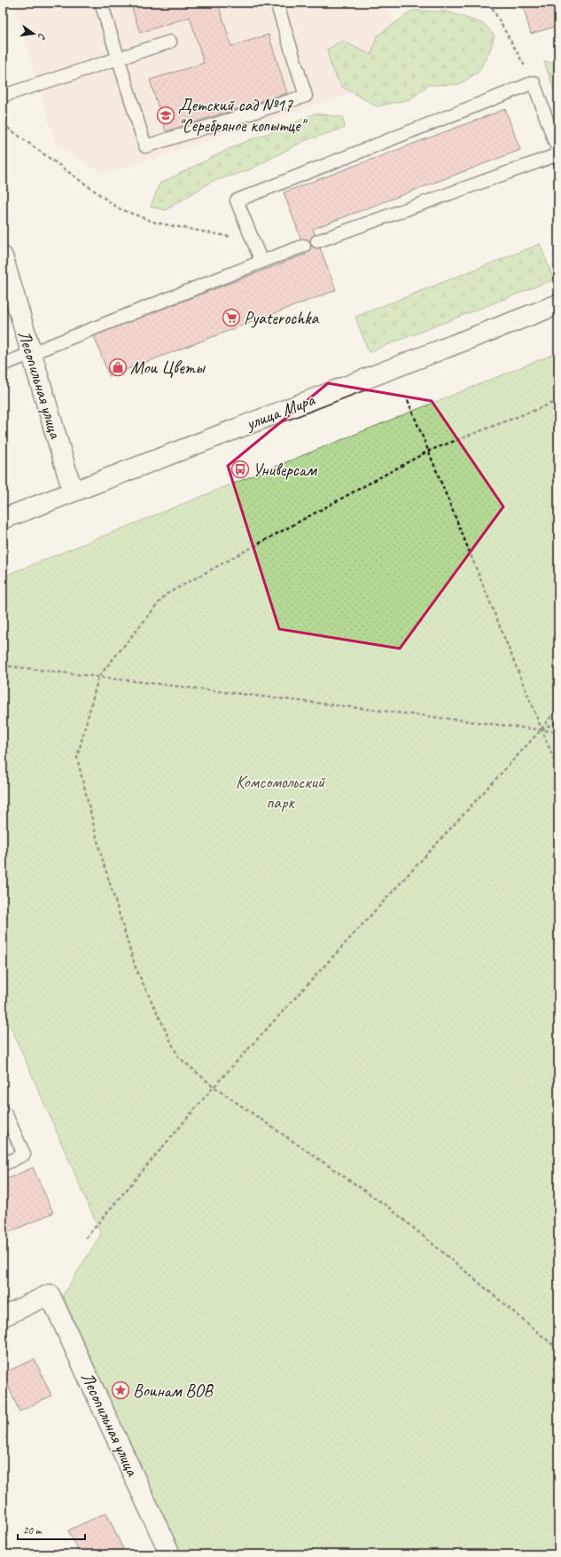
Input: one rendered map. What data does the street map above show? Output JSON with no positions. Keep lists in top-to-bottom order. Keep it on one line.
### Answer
{"streets":{"street":["Лесопильная улица","улица Мира"]},"crossings":[["Лесопильная улица","улица Мира"]],"parks":["Комсомольский парк"],"places":{"school or university":["Детский сад №17 \"Серебряное копытце\""],"supermarket":["Pyaterochka"],"shop":["Мои Цветы"],"bus stop":["Универсам"],"place":["Воинам ВОВ"]},"scale_bar":"20 m","north":"right"}
